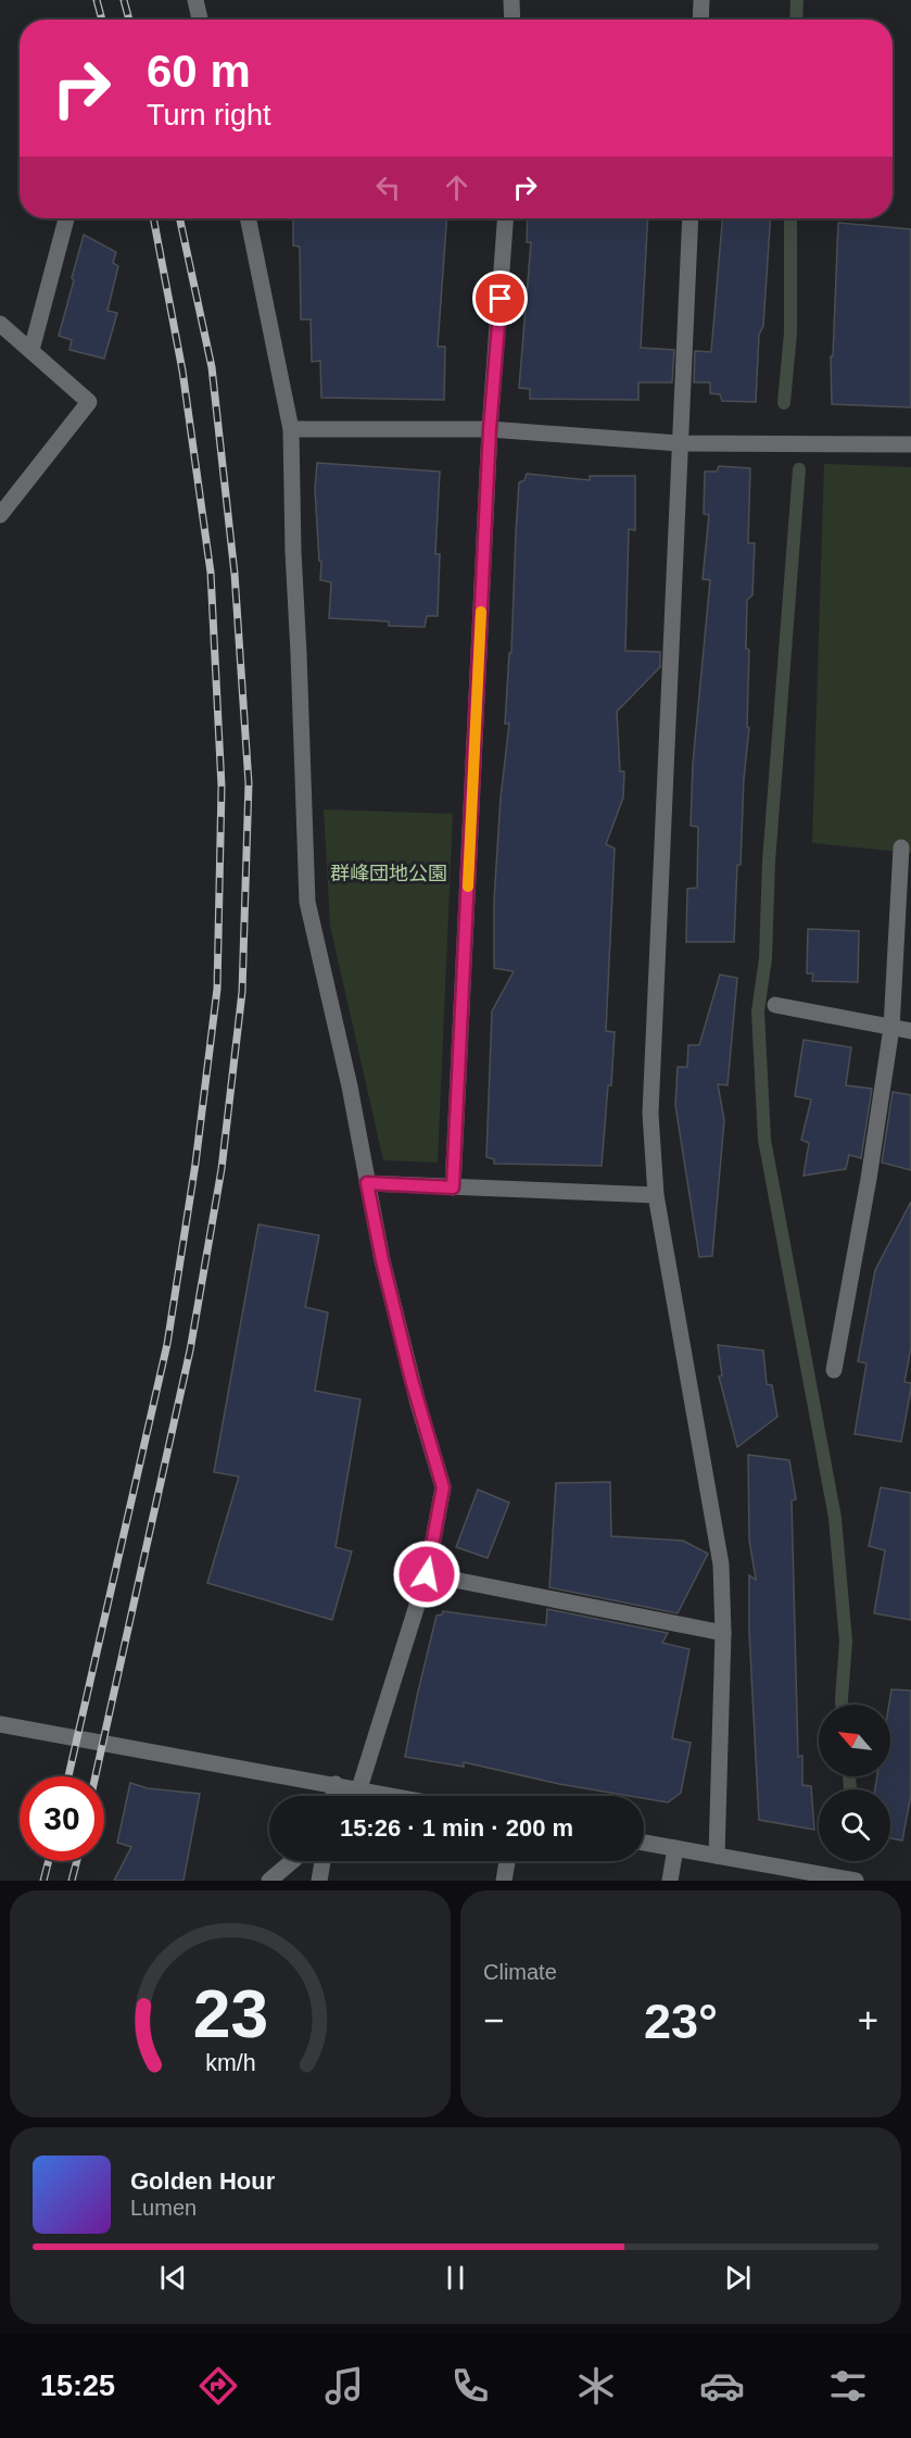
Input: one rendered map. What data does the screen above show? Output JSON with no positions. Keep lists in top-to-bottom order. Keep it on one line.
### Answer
{"parks":["群峰団地公園"],"north":"top left","page":{"turn":["60 m","Turn right"],"limit":"30","trip":"15:26 · 1 min · 200 m","tile":"Climate","heat":["−","23°","+"],"song":["Golden Hour","Lumen"],"tabs":"15:25","gauge":["23","km/h"]}}
